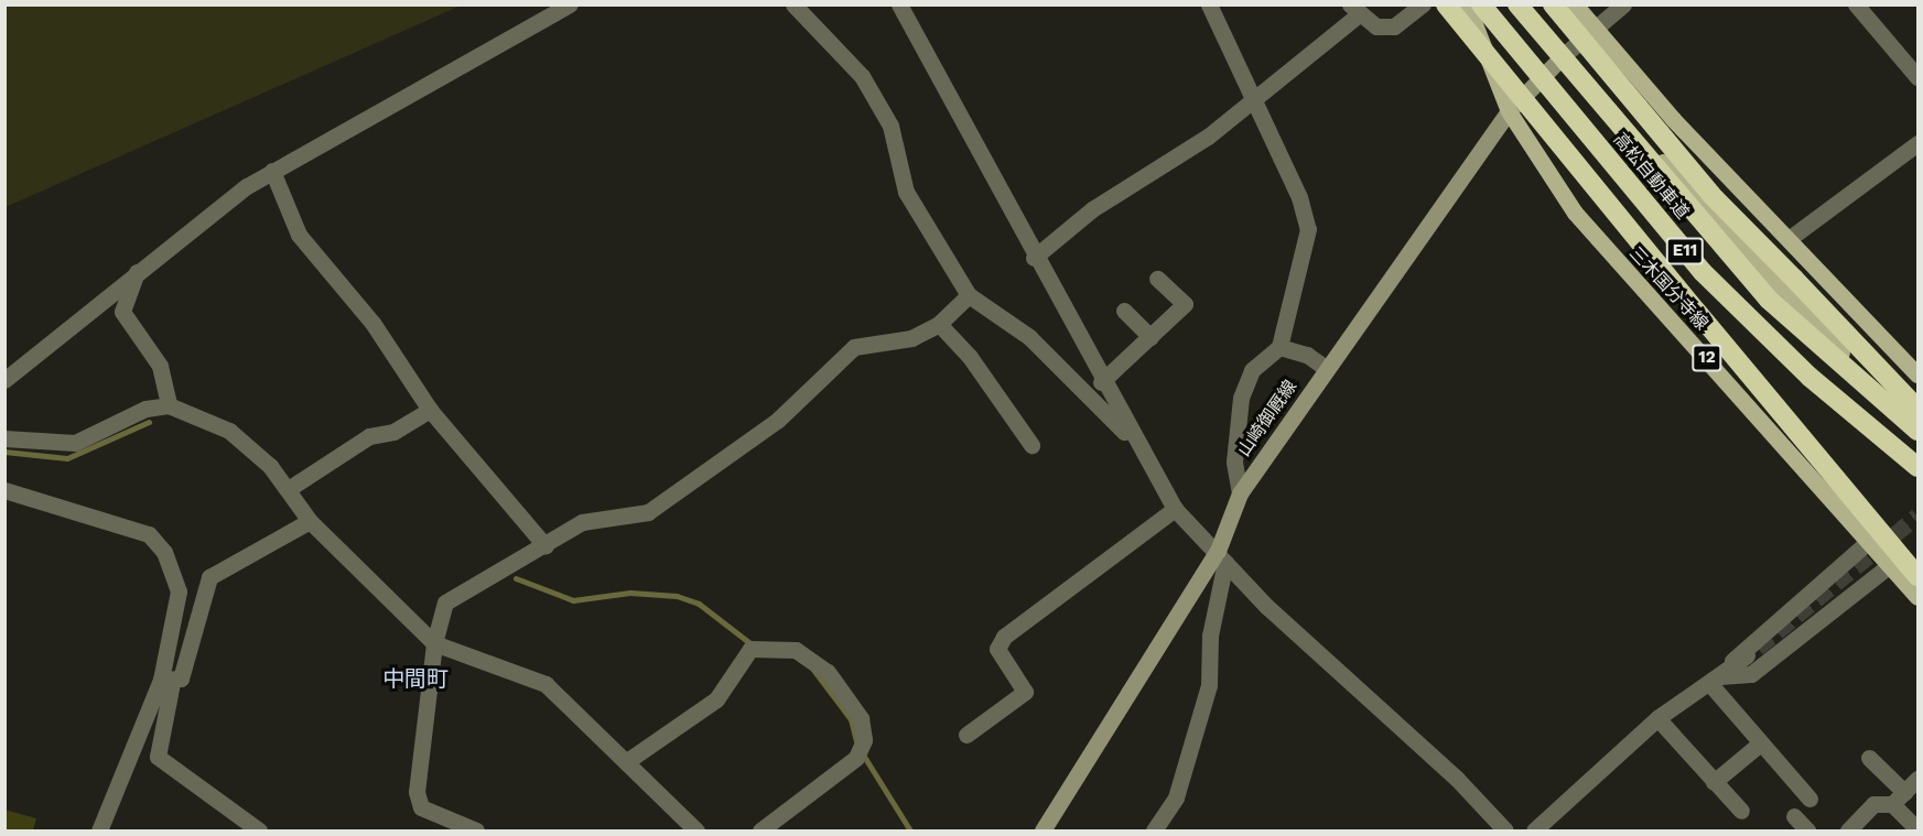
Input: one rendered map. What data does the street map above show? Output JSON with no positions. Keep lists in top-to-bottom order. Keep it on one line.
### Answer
{"streets":{"highway":["高松自動車道","E11"],"main road":["三木国分寺線","12","山崎御厩線"]},"crossings":[["三木国分寺線","山崎御厩線"]],"districts":["中間町"]}
